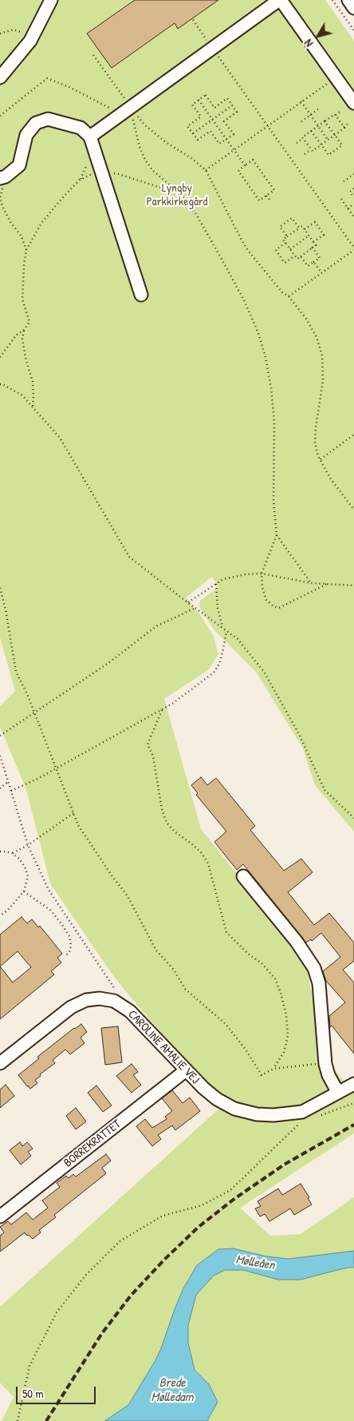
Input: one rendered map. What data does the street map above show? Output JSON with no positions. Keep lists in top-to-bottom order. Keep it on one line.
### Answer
{"streets":{"street":["CAROLINE AMALIE VEJ","BORREKRATTET"]},"crossings":[["CAROLINE AMALIE VEJ","BORREKRATTET"]],"water":["Mølleåen","Brede Mølledam"],"parks":["Lyngby Parkkirkegård"],"scale_bar":"50 m","north":"bottom left"}
